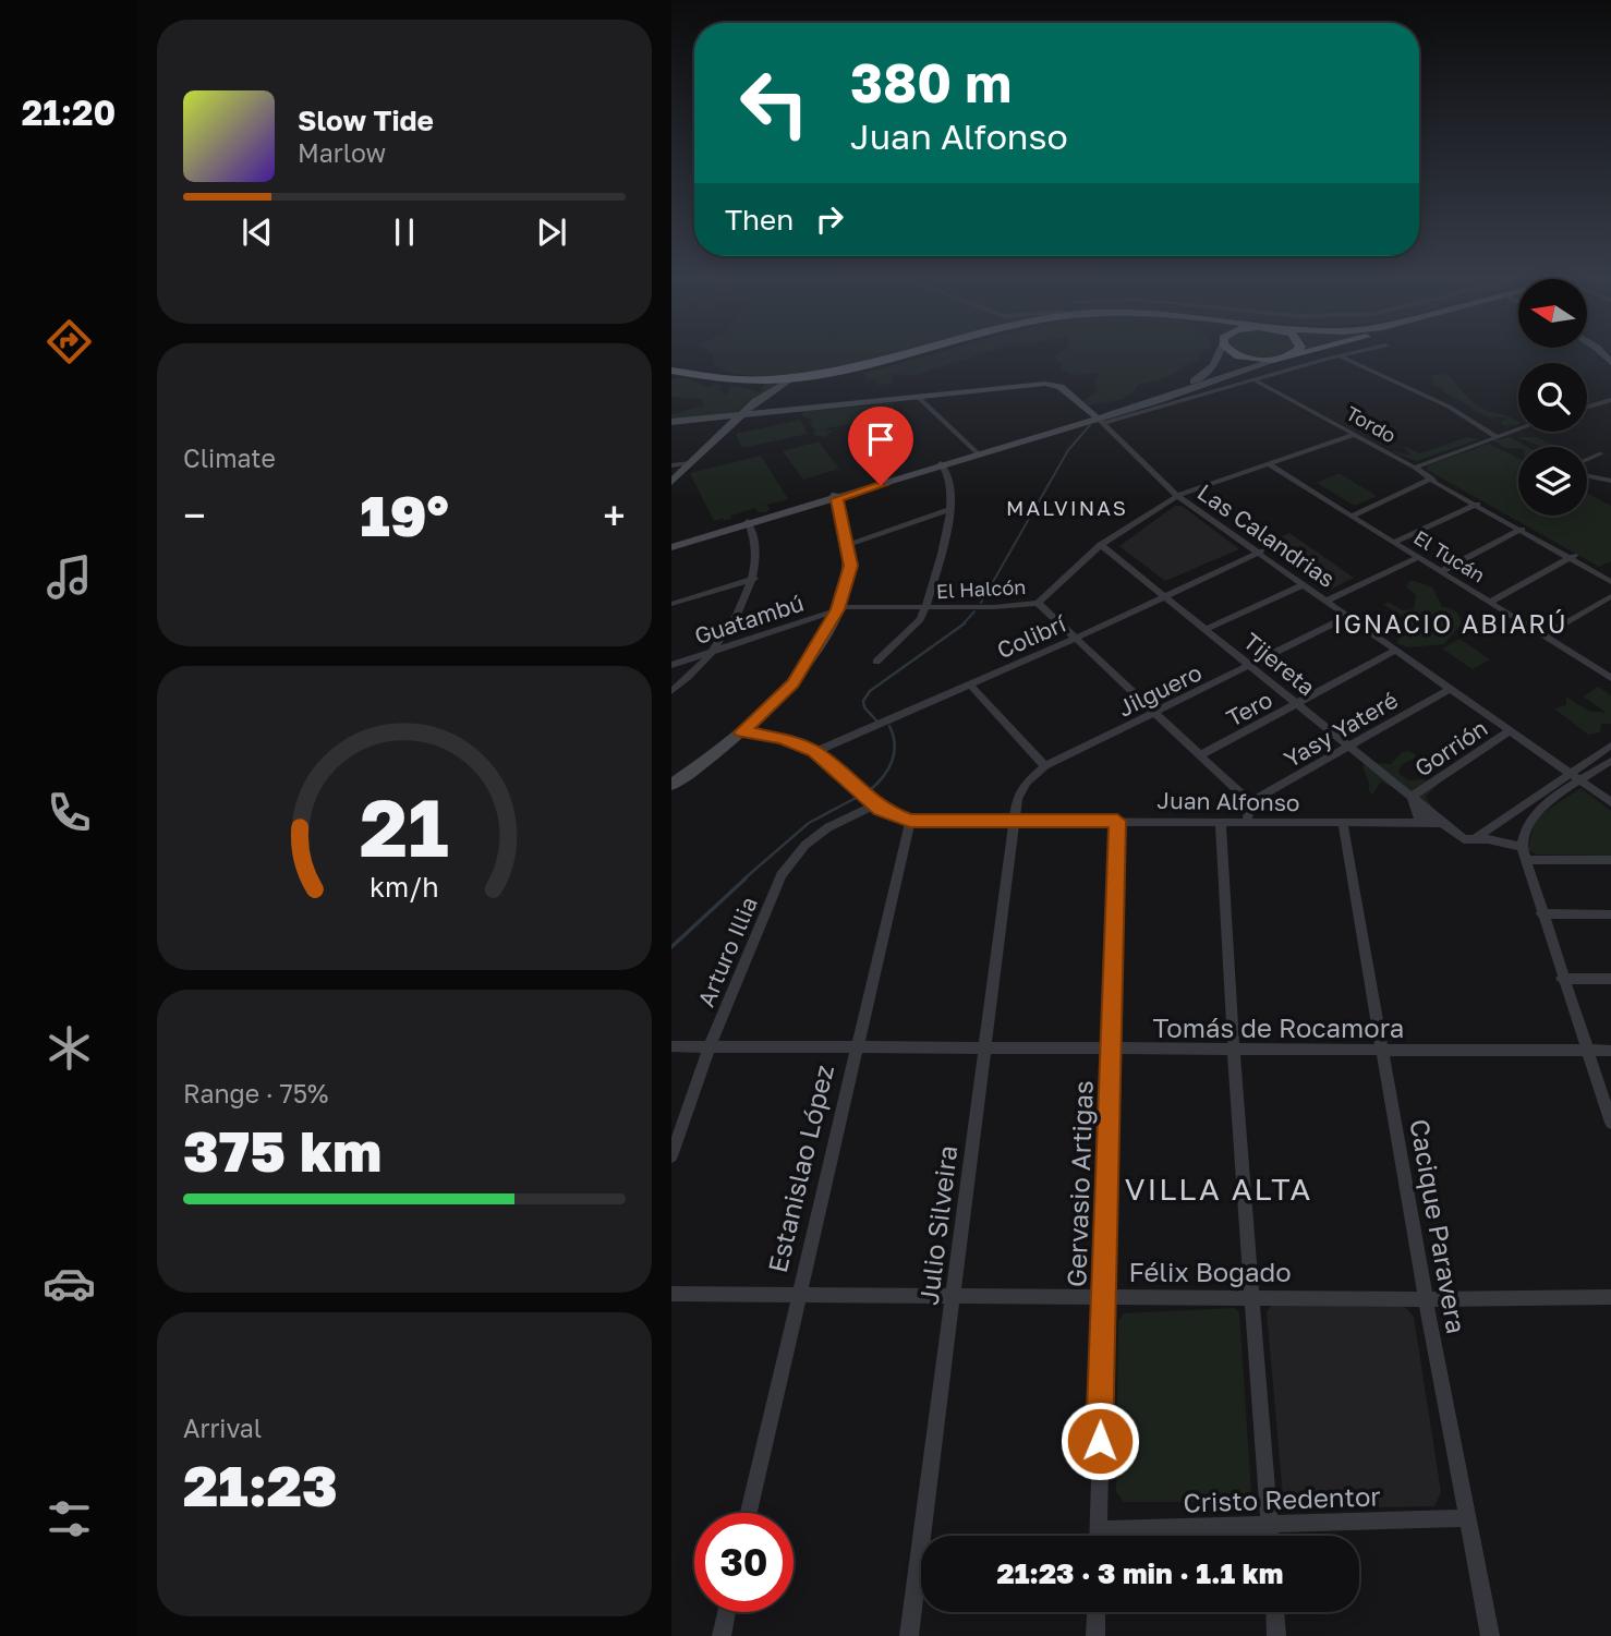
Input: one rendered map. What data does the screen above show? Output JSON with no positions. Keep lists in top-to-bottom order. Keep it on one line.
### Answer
{"streets":{"street":["Tordo","Las Calandrias","El Tucán","El Halcón","Guatambú","Colibrí","Tijereta","Jilguero","Tero","Yasy Yateré","Gorrión","Juan Alfonso","Arturo Illia","Tomás de Rocamora","Estanislao López","Gervasio Artigas","Julio Silveira","Cacique Paravera","Félix Bogado","Cristo Redentor"]},"crossings":[["Tordo","El Halcón"],["Las Calandrias","El Halcón"],["Las Calandrias","Colibrí"],["Las Calandrias","Jilguero"],["Las Calandrias","Tero"],["Las Calandrias","Yasy Yateré"],["Las Calandrias","Gorrión"],["El Tucán","El Halcón"],["El Halcón","Guatambú"],["El Halcón","Tijereta"],["Colibrí","Tijereta"],["Colibrí","Juan Alfonso"],["Tijereta","Jilguero"],["Tijereta","Tero"],["Tijereta","Yasy Yateré"],["Tijereta","Gorrión"],["Tijereta","Juan Alfonso"],["Jilguero","Juan Alfonso"],["Jilguero","Julio Silveira"],["Juan Alfonso","Arturo Illia"],["Juan Alfonso","Estanislao López"],["Juan Alfonso","Gervasio Artigas"],["Juan Alfonso","Julio Silveira"],["Juan Alfonso","Cacique Paravera"],["Arturo Illia","Tomás de Rocamora"],["Tomás de Rocamora","Estanislao López"],["Tomás de Rocamora","Gervasio Artigas"],["Tomás de Rocamora","Julio Silveira"],["Tomás de Rocamora","Cacique Paravera"],["Estanislao López","Félix Bogado"],["Gervasio Artigas","Félix Bogado"],["Gervasio Artigas","Cristo Redentor"],["Julio Silveira","Félix Bogado"],["Cacique Paravera","Félix Bogado"],["Cacique Paravera","Cristo Redentor"]],"districts":["MALVINAS","IGNACIO ABIARÚ","VILLA ALTA"],"north":"left","page":{"tabs":"21:20","turn":["380 m","Juan Alfonso"],"song":["Slow Tide","Marlow"],"then":"Then","tile":["Climate",["Range · 75%","375 km"],["Arrival","21:23"]],"heat":["−","19°","+"],"limit":"30","trip":"21:23 · 3 min · 1.1 km","gauge":["21","km/h"]}}
